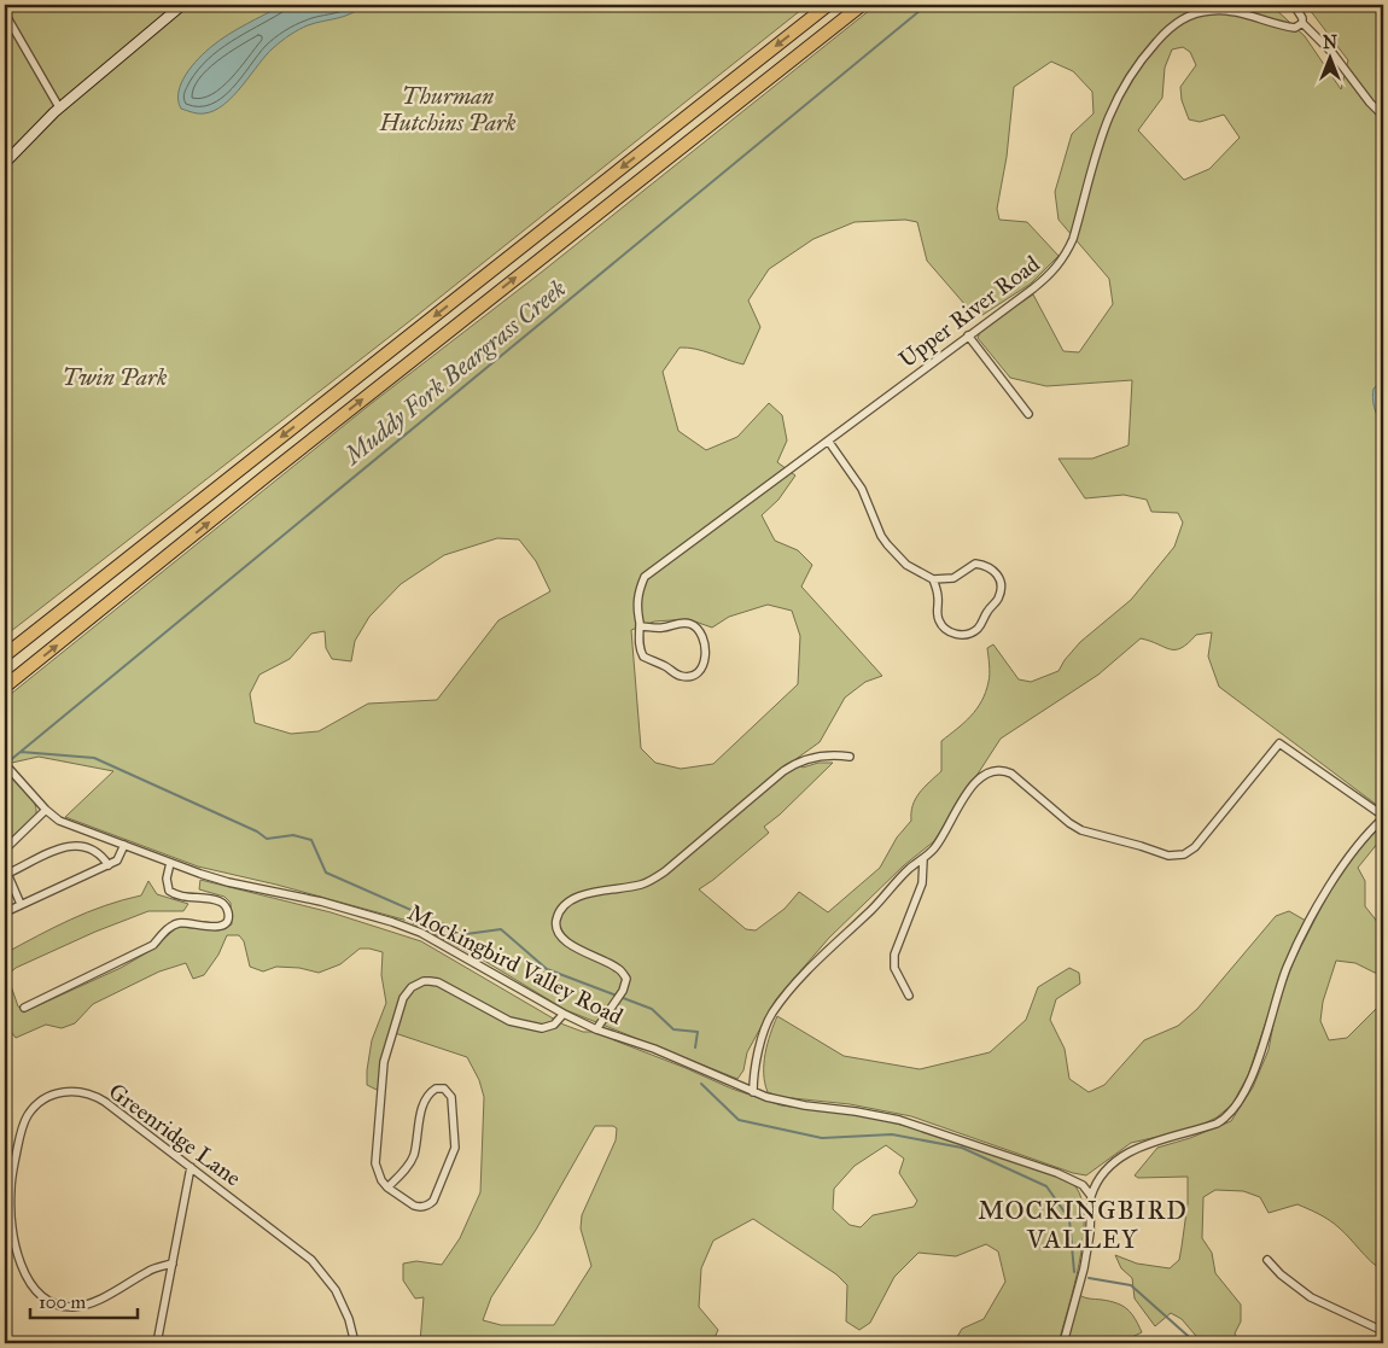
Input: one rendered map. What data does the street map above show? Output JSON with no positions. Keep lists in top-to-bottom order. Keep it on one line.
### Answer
{"streets":{"street":["Upper River Road","Mockingbird Valley Road","Greenridge Lane"]},"districts":["MOCKINGBIRD VALLEY"],"water":["Muddy Fork Beargrass Creek"],"parks":["Thurman Hutchins Park","Twin Park"],"scale_bar":"100 m","north":"top"}
